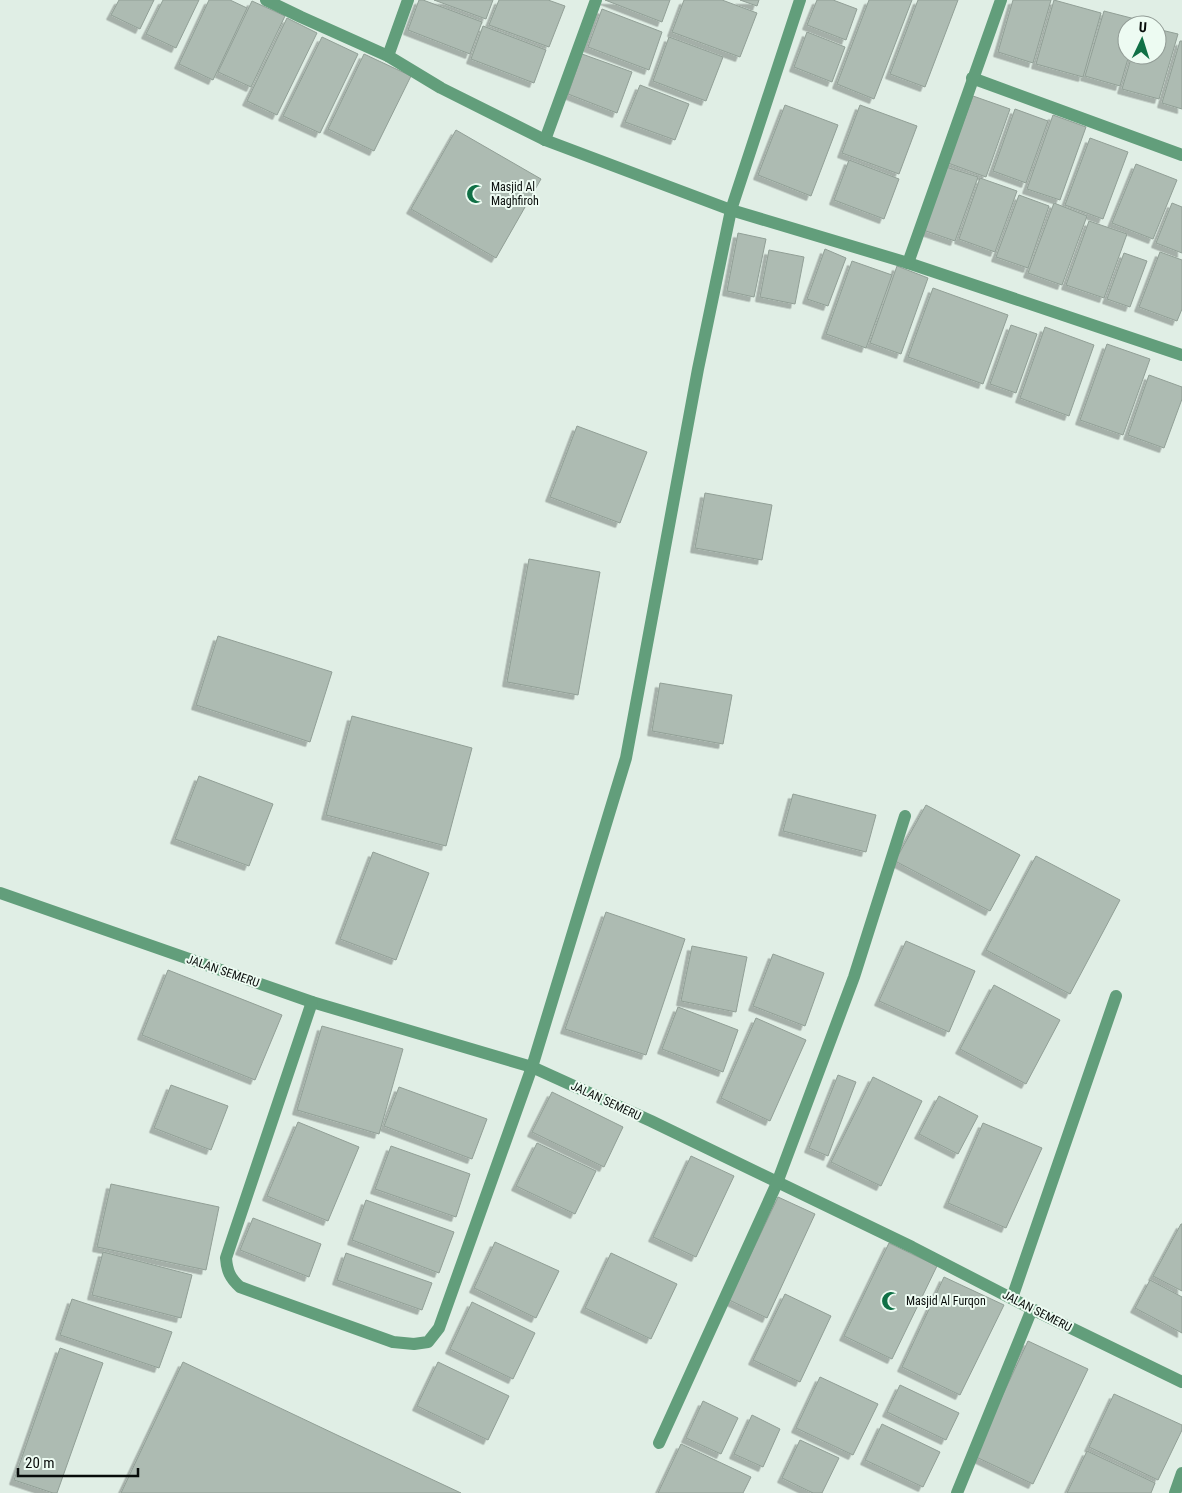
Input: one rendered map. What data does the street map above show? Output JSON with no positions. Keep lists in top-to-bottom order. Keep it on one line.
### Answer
{"streets":{"street":["JALAN SEMERU"]},"places":{"mosque":["Masjid Al Maghfiroh","Masjid Al Furqon"]},"scale_bar":"20 m","north":"top"}
